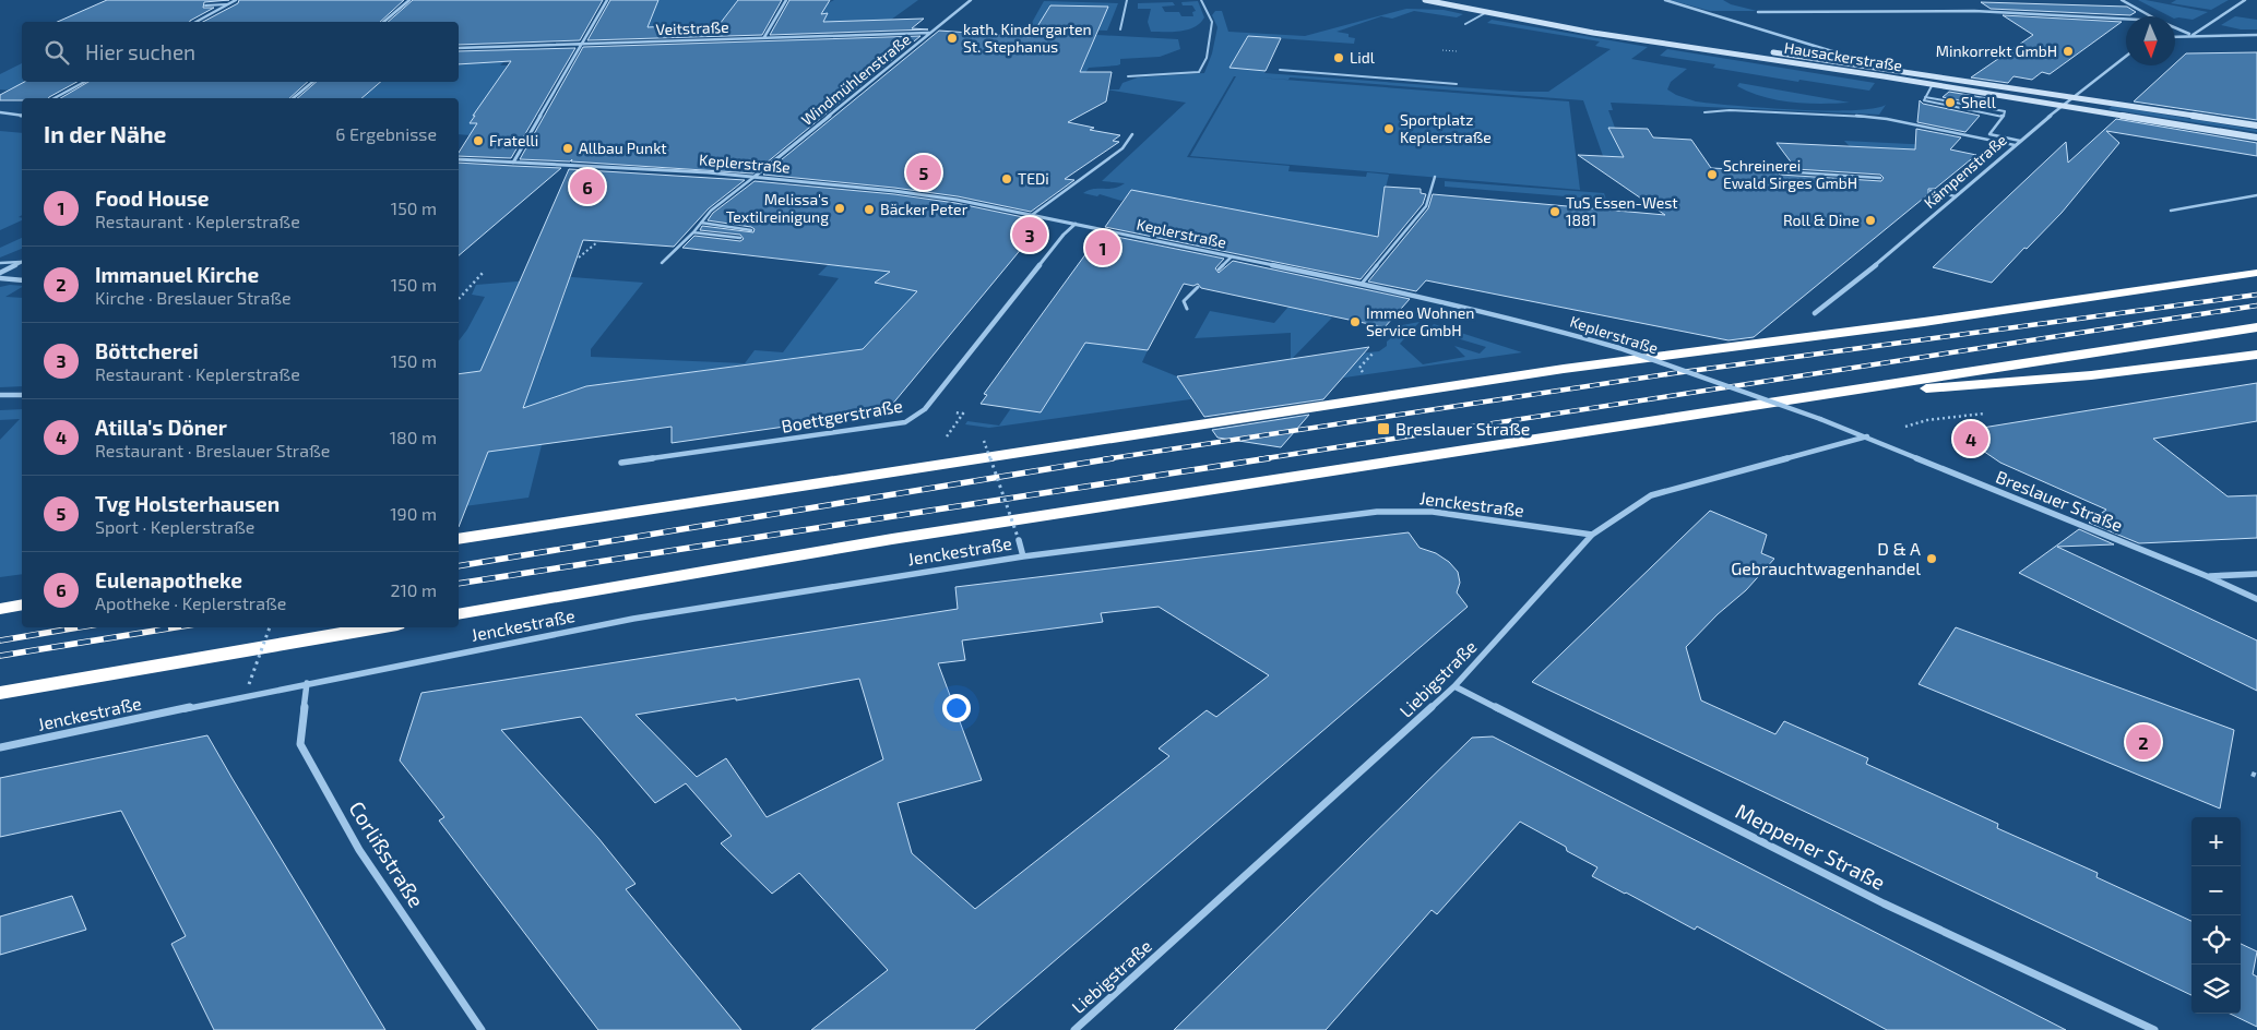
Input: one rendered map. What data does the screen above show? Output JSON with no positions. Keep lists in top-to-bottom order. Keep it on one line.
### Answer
{"streets":{"main road":["Hausackerstraße"],"street":["Veitstraße","Windmühlenstraße","Keplerstraße","Kämpenstraße","Boettgerstraße","Breslauer Straße","Jenckestraße","Liebigstraße","Meppener Straße","Corlißstraße"]},"crossings":[["Veitstraße","Windmühlenstraße"],["Hausackerstraße","Kämpenstraße"],["Windmühlenstraße","Keplerstraße"],["Keplerstraße","Boettgerstraße"],["Keplerstraße","Breslauer Straße"],["Breslauer Straße","Liebigstraße"],["Jenckestraße","Liebigstraße"],["Jenckestraße","Corlißstraße"],["Liebigstraße","Meppener Straße"]],"places":{"other":["kath. Kindergarten St. Stephanus","Minkorrekt GmbH","Lidl","Shell","Sportplatz Keplerstraße","Fratelli","Allbau Punkt","Schreinerei Ewald Sirges GmbH","TEDi","Melissa's Textilreinigung","Bäcker Peter","TuS Essen-West 1881","Roll & Dine","Immeo Wohnen Service GmbH","D & A Gebrauchtwagenhandel"],"transit":["Breslauer Straße"]},"north":"bottom","page":{"search":"Hier suchen","heading":["In der Nähe","6 Ergebnisse"],"pins":["5","6","3","1","4","2"],"list":[{"mark":"1","name":"Food House","note":"Restaurant · Keplerstraße","value":"150 m"},{"mark":"2","name":"Immanuel Kirche","note":"Kirche · Breslauer Straße","value":"150 m"},{"mark":"3","name":"Böttcherei","note":"Restaurant · Keplerstraße","value":"150 m"},{"mark":"4","name":"Atilla's Döner","note":"Restaurant · Breslauer Straße","value":"180 m"},{"mark":"5","name":"Tvg Holsterhausen","note":"Sport · Keplerstraße","value":"190 m"},{"mark":"6","name":"Eulenapotheke","note":"Apotheke · Keplerstraße","value":"210 m"}],"map_buttons":["+","−"]}}
